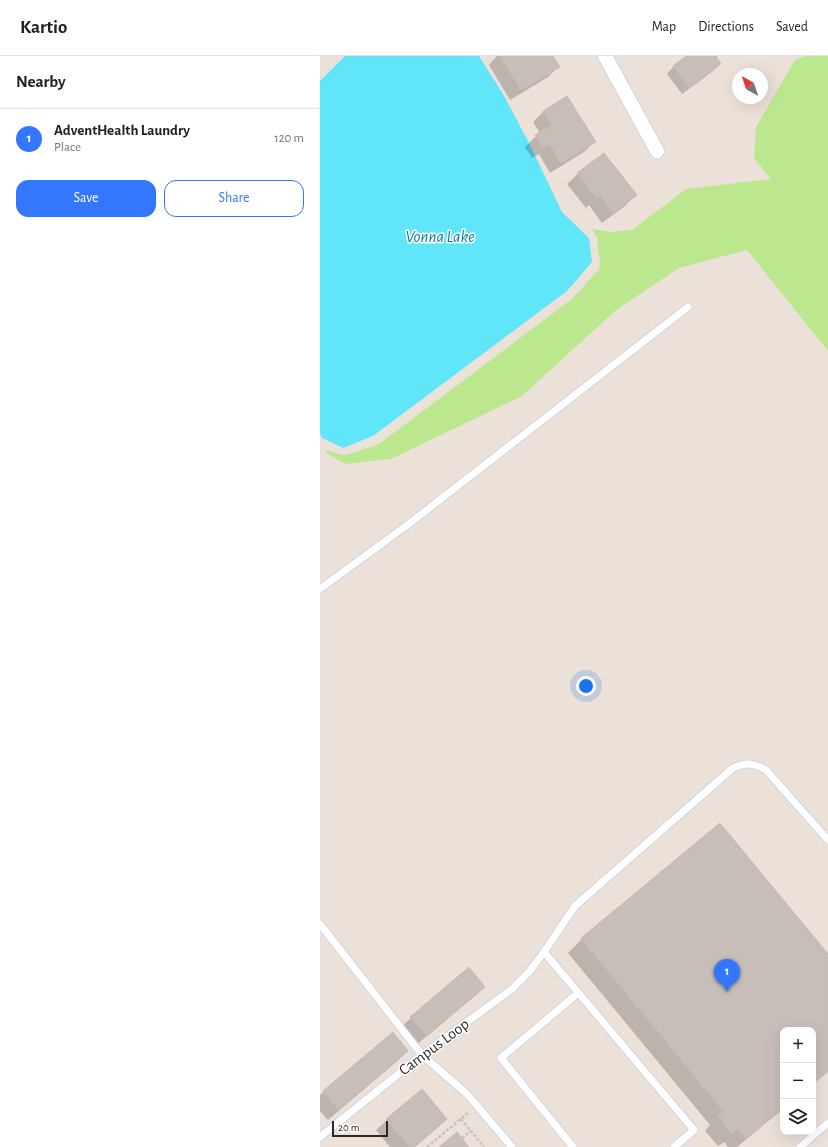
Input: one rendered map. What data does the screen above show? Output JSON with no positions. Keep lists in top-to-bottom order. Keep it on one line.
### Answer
{"streets":{"lane":["Campus Loop"]},"water":["Vonna Lake"],"scale_bar":"20 m","north":"top left","page":{"header":"Kartio","nav":["Map","Directions","Saved"],"heading":"Nearby","list":[{"mark":"1","name":"AdventHealth Laundry","note":"Place","value":"120 m"}],"buttons":["Save","Share"],"pins":"1","map_buttons":["+","−"],"scale":"20 m"}}
